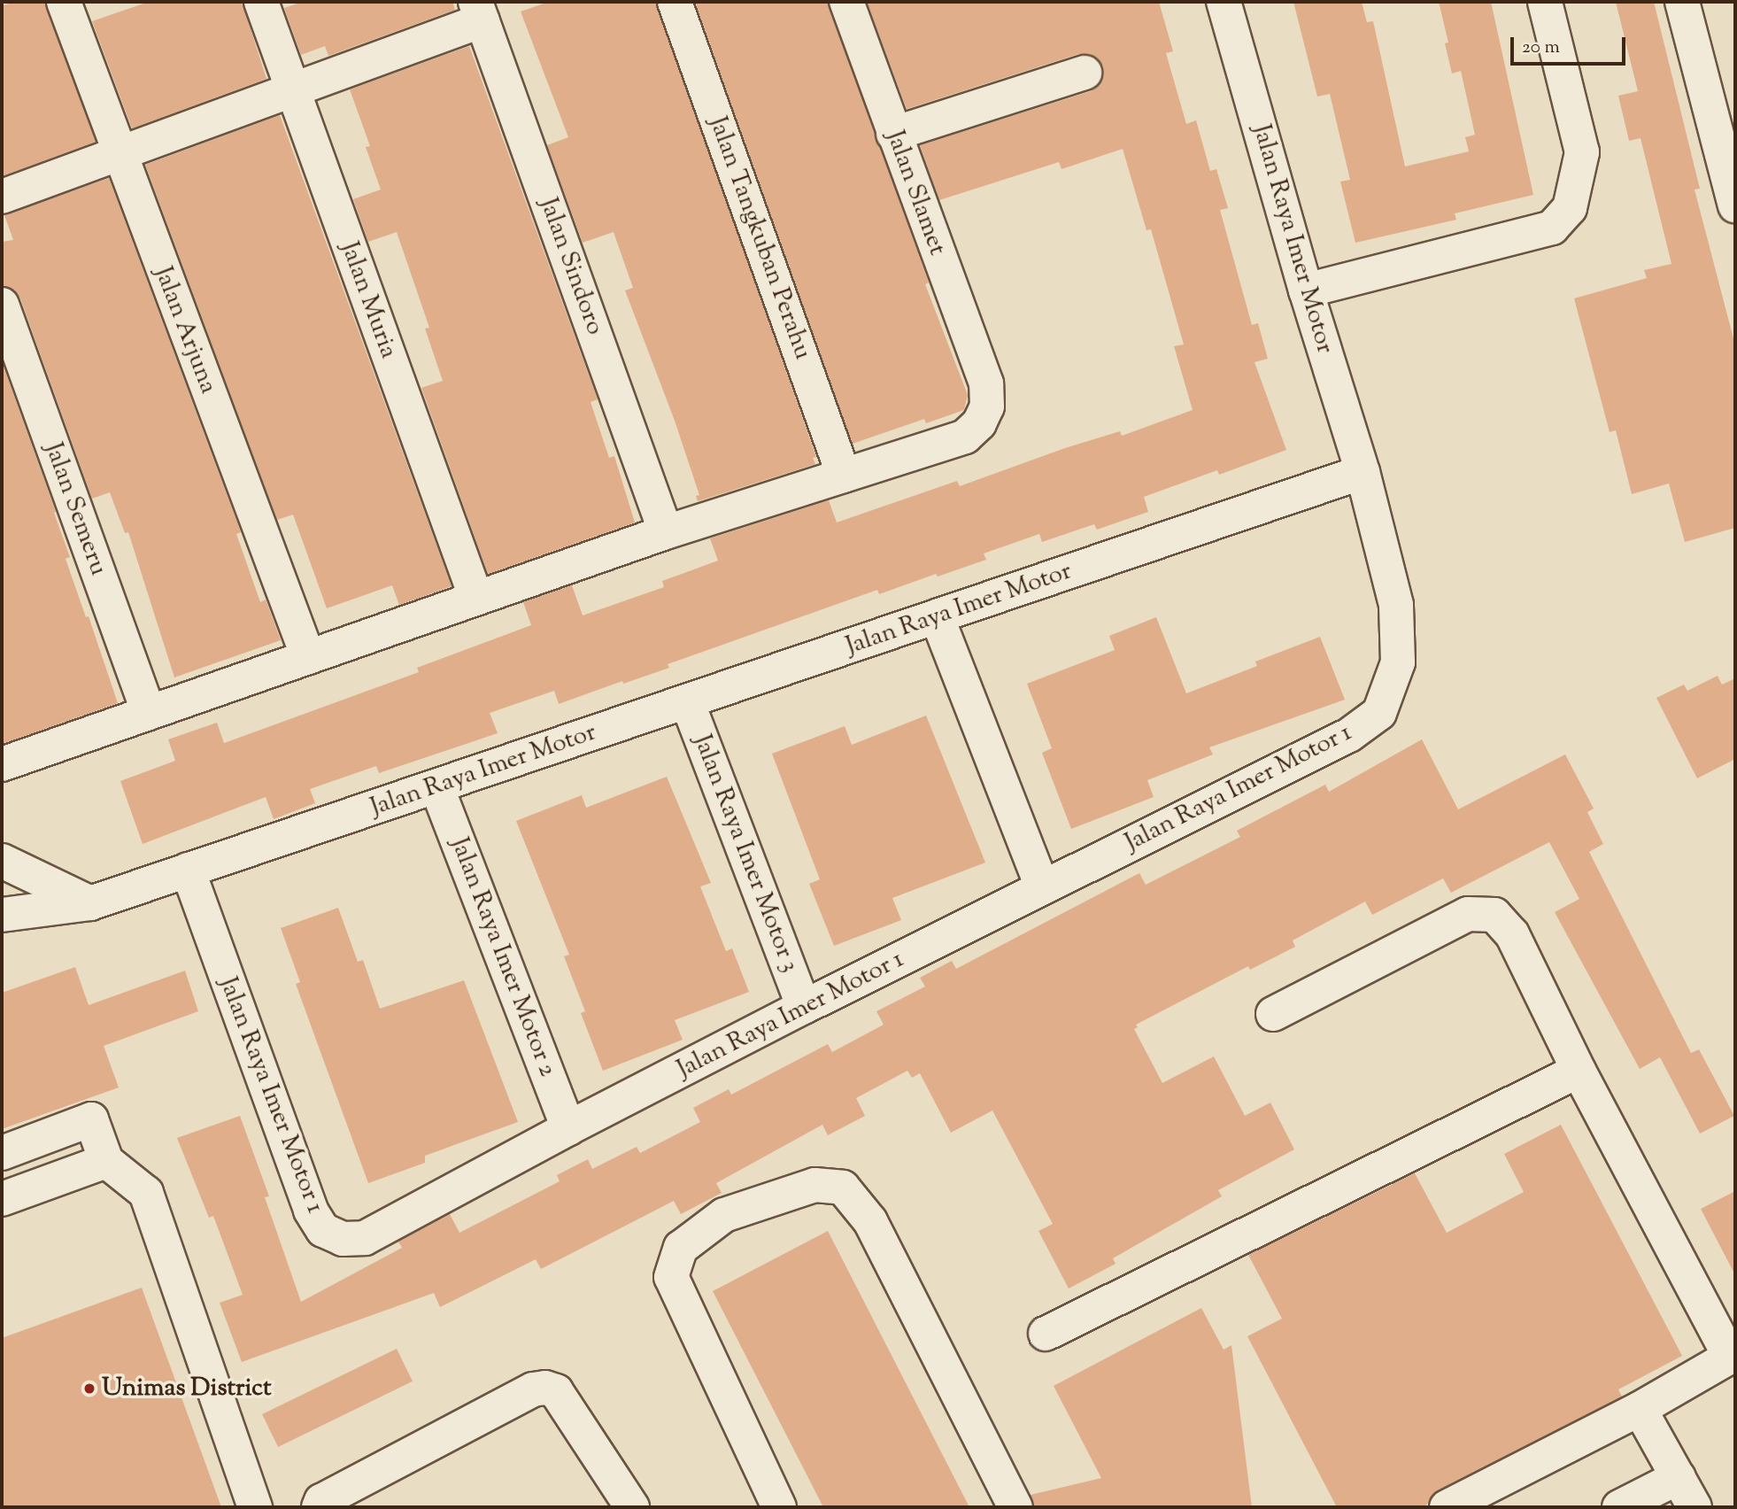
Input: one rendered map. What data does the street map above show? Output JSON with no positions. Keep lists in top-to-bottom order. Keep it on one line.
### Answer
{"streets":{"street":["Jalan Slamet","Jalan Tangkuban Perahu","Jalan Raya Imer Motor","Jalan Sindoro","Jalan Muria","Jalan Arjuna","Jalan Semeru","Jalan Raya Imer Motor 1","Jalan Raya Imer Motor 3","Jalan Raya Imer Motor 2"]},"crossings":[["Jalan Slamet","Jalan Tangkuban Perahu"],["Jalan Raya Imer Motor","Jalan Raya Imer Motor 1"],["Jalan Raya Imer Motor","Jalan Raya Imer Motor 3"],["Jalan Raya Imer Motor","Jalan Raya Imer Motor 2"],["Jalan Raya Imer Motor 1","Jalan Raya Imer Motor 3"],["Jalan Raya Imer Motor 1","Jalan Raya Imer Motor 2"]],"places":["Unimas District"],"scale_bar":"20 m"}
